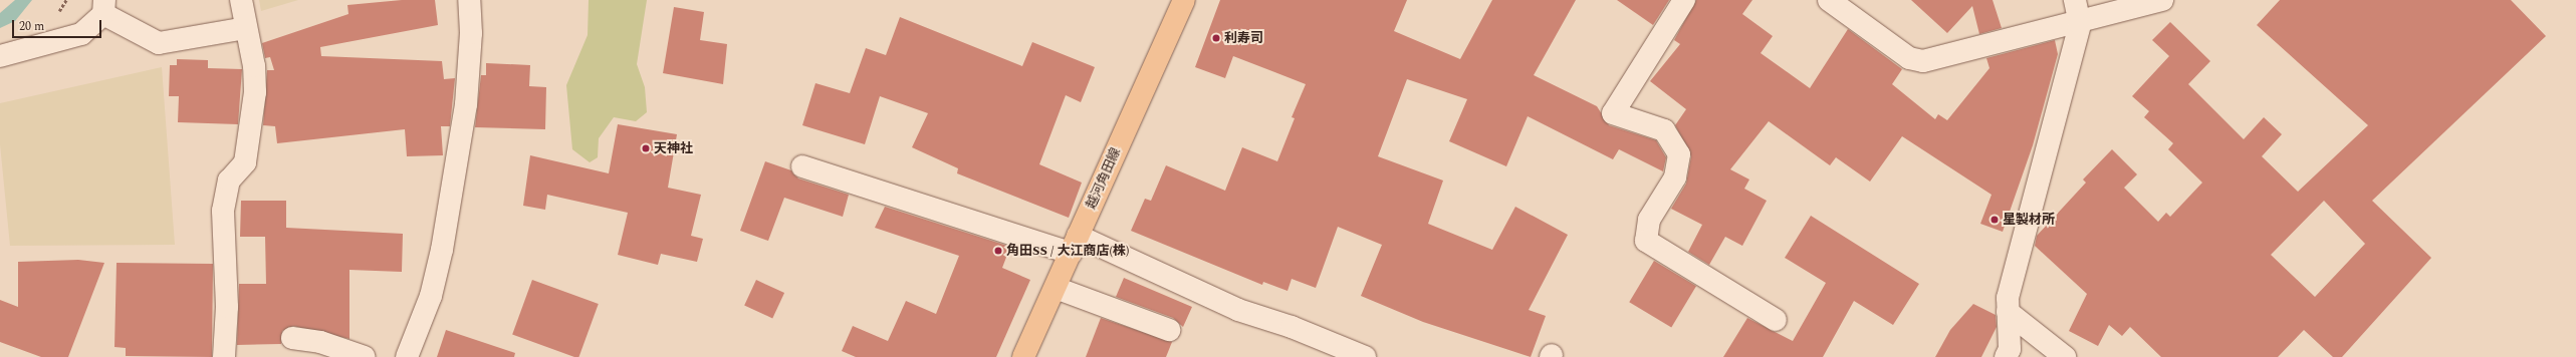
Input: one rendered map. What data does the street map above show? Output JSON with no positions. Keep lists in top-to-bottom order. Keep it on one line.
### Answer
{"streets":{"main road":["越河角田線"]},"places":["利寿司","天神社","星製材所","角田SS / 大江商店(株)"],"scale_bar":"20 m"}
